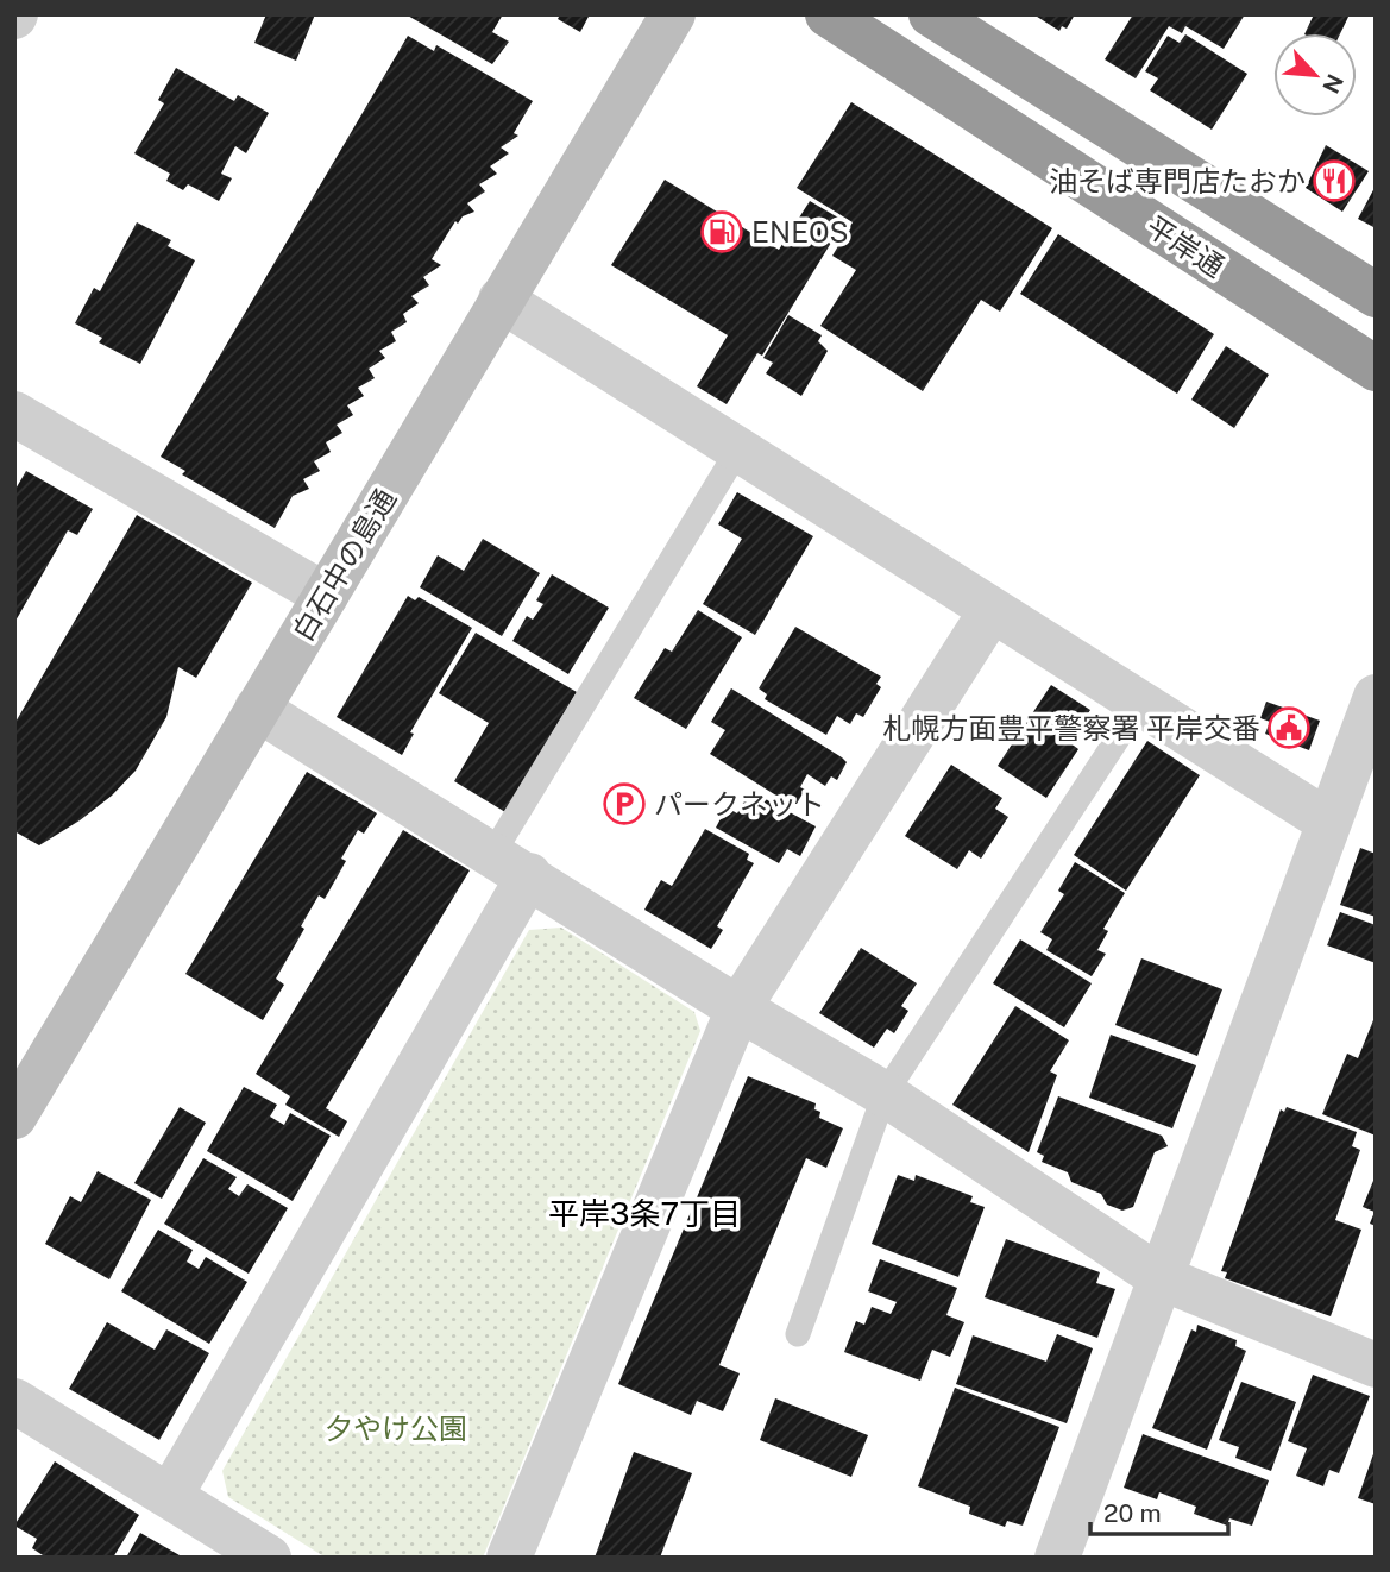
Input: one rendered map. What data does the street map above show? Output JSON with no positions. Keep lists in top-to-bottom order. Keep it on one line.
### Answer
{"streets":{"highway":["平岸通"],"street":["白石中の島通"]},"districts":["平岸3条7丁目"],"parks":["夕やけ公園"],"places":{"restaurant":["油そば専門店たおか"],"fuel station":["ENEOS"],"public building":["札幌方面豊平警察署 平岸交番"],"parking":["パークネット"]},"scale_bar":"20 m","north":"bottom right"}
